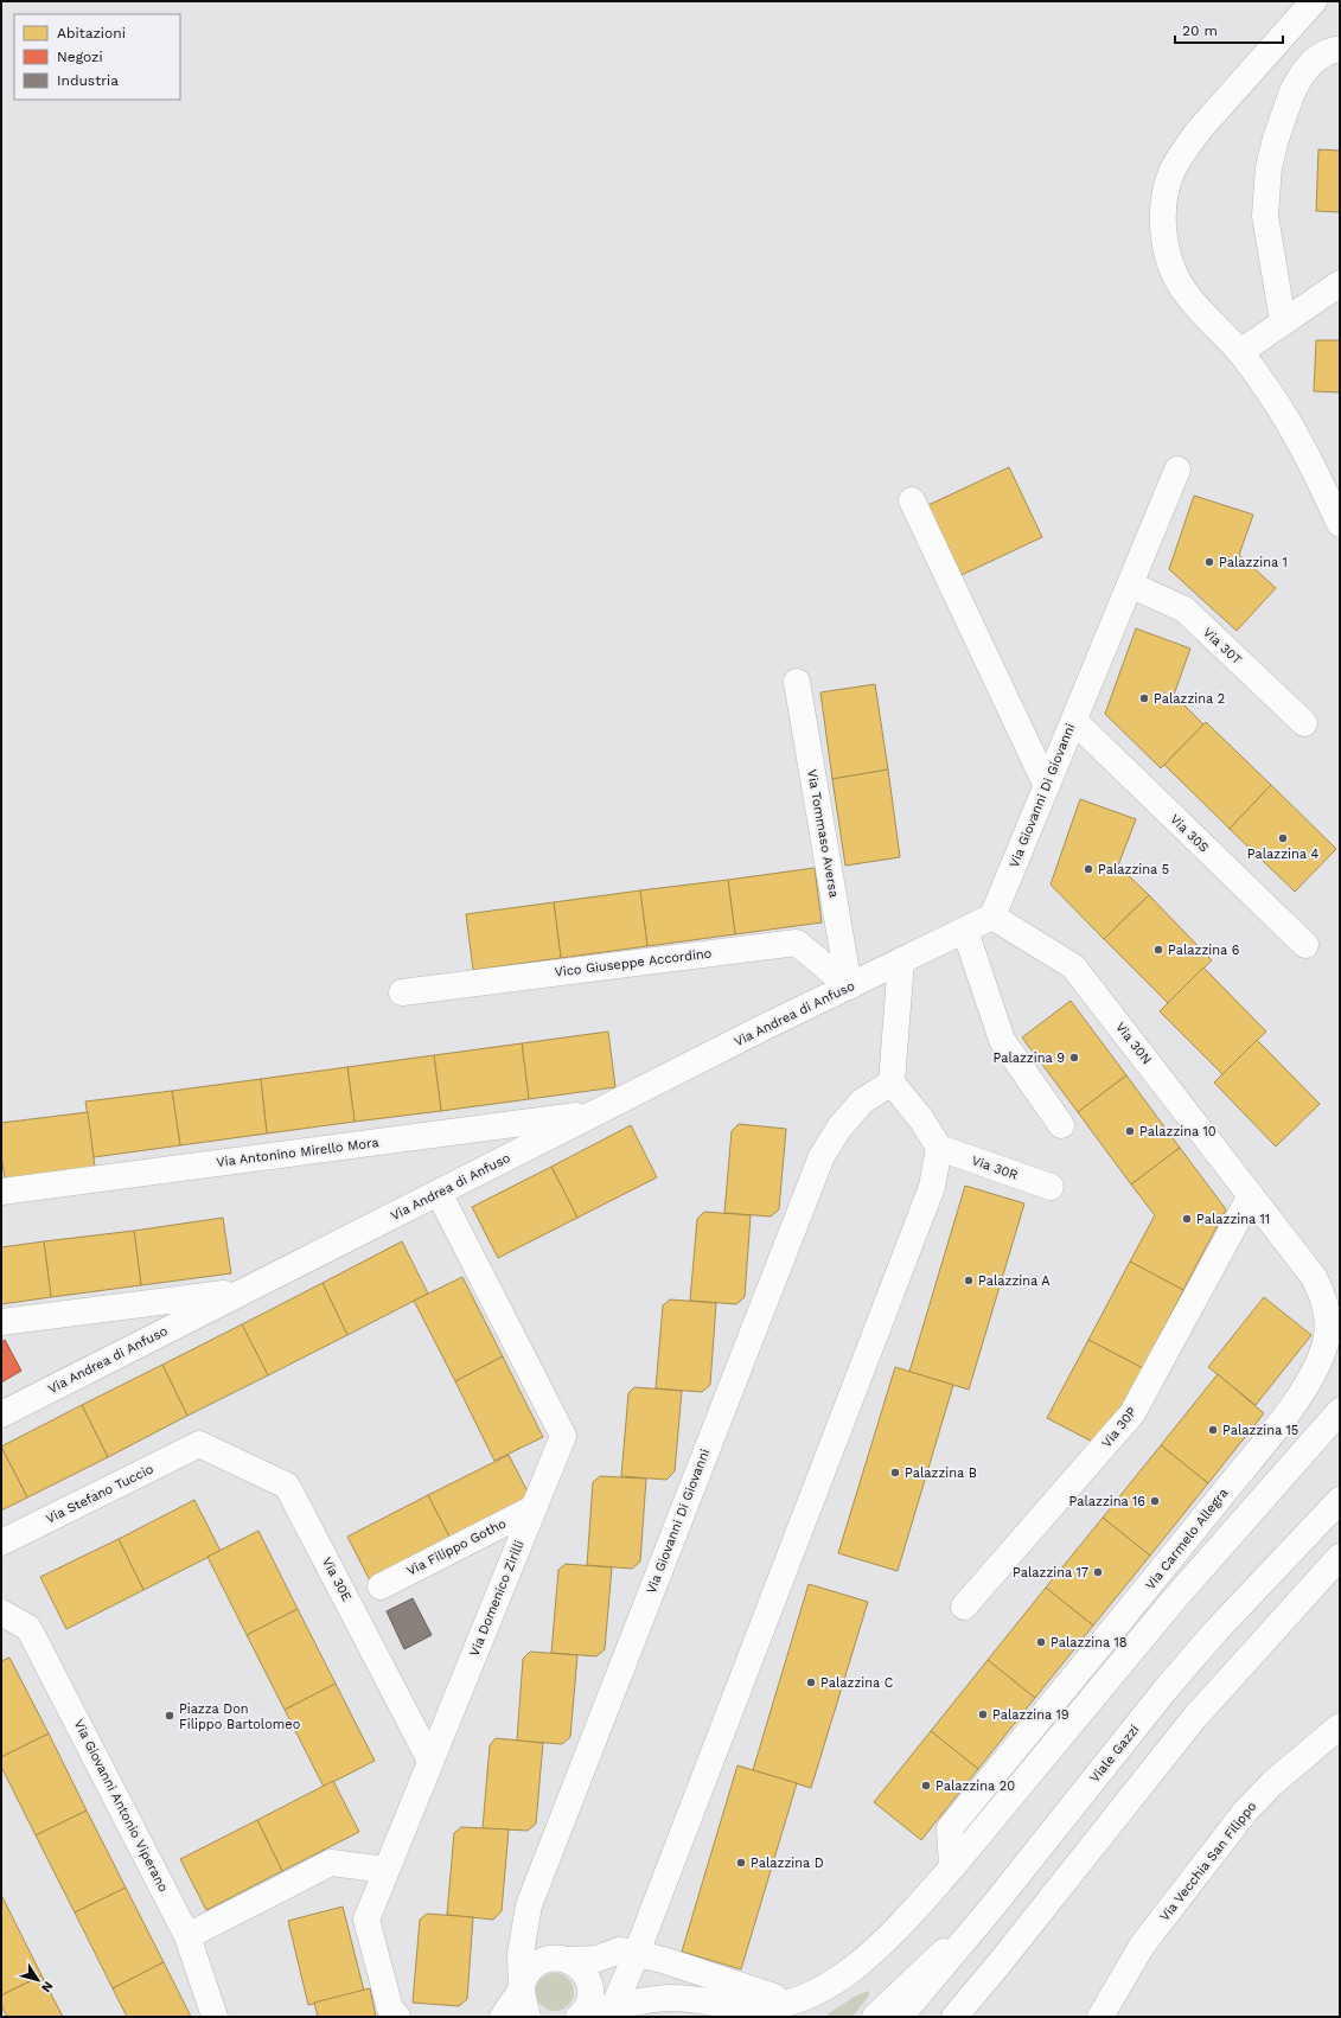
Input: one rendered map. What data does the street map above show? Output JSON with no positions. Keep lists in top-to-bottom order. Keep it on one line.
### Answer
{"streets":{"street":["Via 30T","Via Giovanni Di Giovanni","Via Tommaso Aversa","Via 30S","Vico Giuseppe Accordino","Via Andrea di Anfuso","Via 30N","Via Antonino Mirello Mora","Via 30R","Via 30P","Via Stefano Tuccio","Via Carmelo Allegra","Via Filippo Gotho","Via 30E","Via Domenico Zirilli","Viale Gazzi","Via Giovanni Antonio Viperano","Via Vecchia San Filippo"]},"crossings":[["Via 30T","Via Giovanni Di Giovanni"],["Via Giovanni Di Giovanni","Via 30S"],["Via Giovanni Di Giovanni","Via 30N"],["Via Tommaso Aversa","Vico Giuseppe Accordino"],["Via Tommaso Aversa","Via Andrea di Anfuso"],["Vico Giuseppe Accordino","Via Andrea di Anfuso"],["Via Andrea di Anfuso","Via Antonino Mirello Mora"],["Via Andrea di Anfuso","Via Domenico Zirilli"],["Via 30N","Via 30P"],["Via 30N","Via Carmelo Allegra"],["Via 30P","Via Carmelo Allegra"],["Via Stefano Tuccio","Via 30E"],["Via Filippo Gotho","Via Domenico Zirilli"],["Via 30E","Via Domenico Zirilli"]],"places":["Palazzina 1","Palazzina 2","Palazzina 4","Palazzina 5","Palazzina 6","Palazzina 9","Palazzina 10","Palazzina 11","Palazzina A","Palazzina 15","Palazzina B","Palazzina 16","Palazzina 17","Palazzina 18","Palazzina C","Palazzina 19","Piazza Don Filippo Bartolomeo","Palazzina 20","Palazzina D"],"legend":["Abitazioni","Negozi","Industria"],"scale_bar":"20 m","north":"bottom right"}
